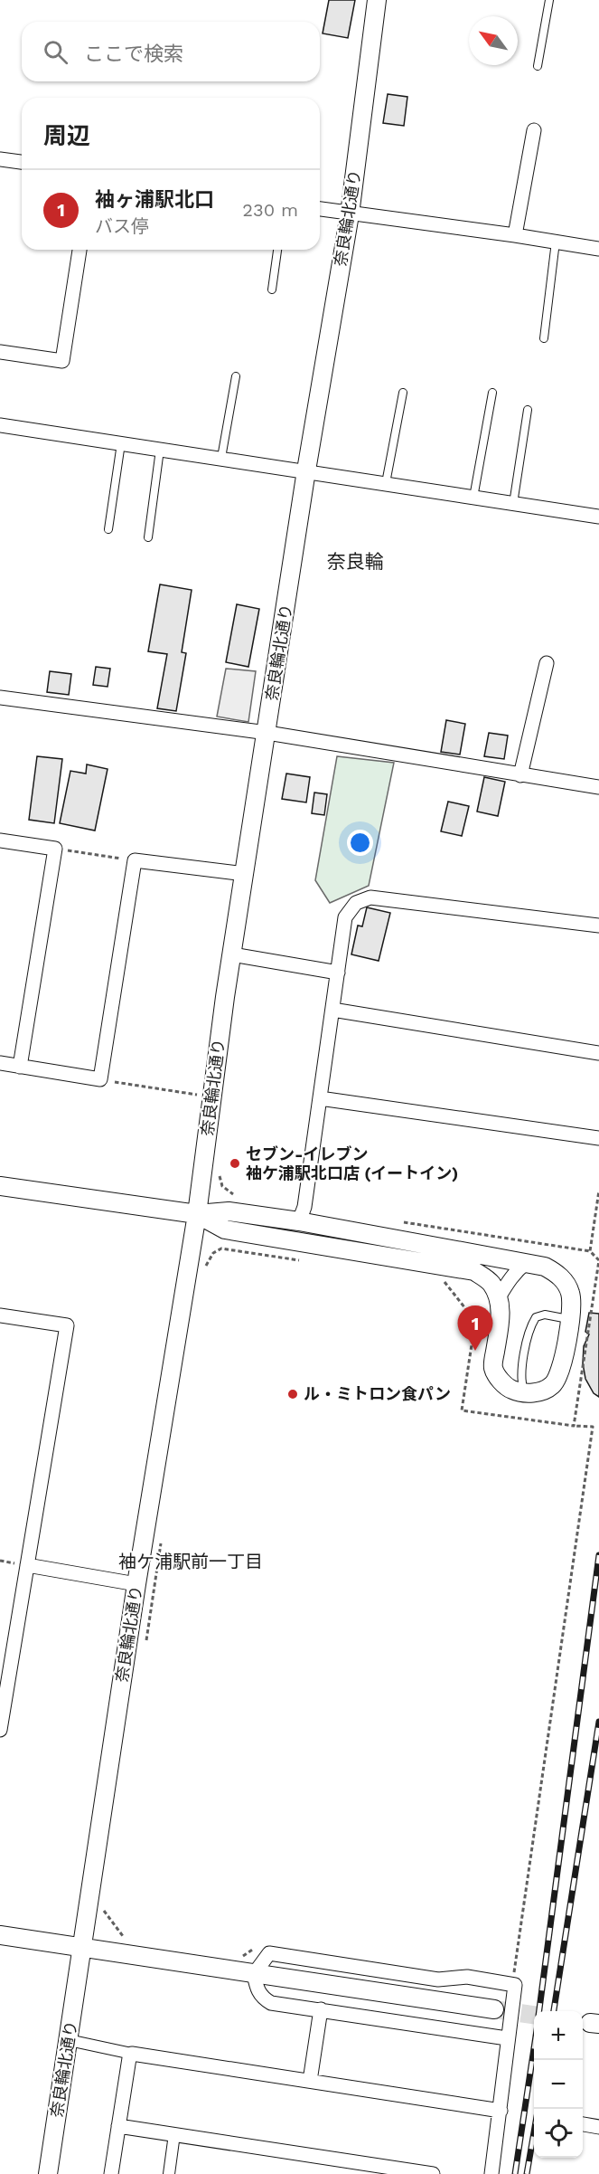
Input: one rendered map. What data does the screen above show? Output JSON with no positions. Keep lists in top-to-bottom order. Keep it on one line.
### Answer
{"streets":{"street":["奈良輪北通り"]},"districts":["奈良輪","袖ケ浦駅前一丁目"],"places":["セブン-イレブン 袖ケ浦駅北口店 (イートイン)","ル・ミトロン食パン"],"north":"top left","page":{"search":"ここで検索","heading":"周辺","list":[{"mark":"1","name":"袖ヶ浦駅北口","note":"バス停","value":"230 m"}],"pins":"1","map_buttons":["+","−"]}}
